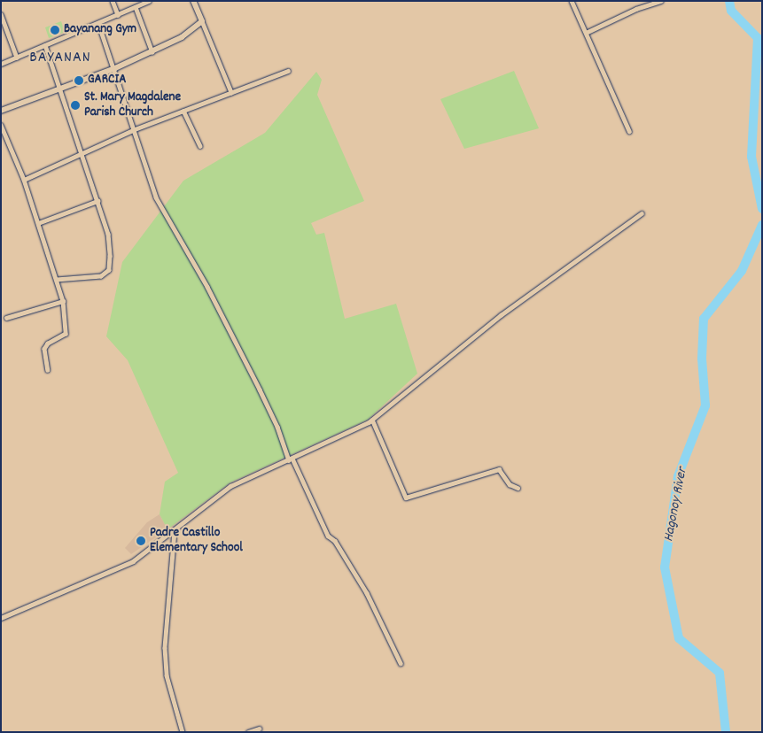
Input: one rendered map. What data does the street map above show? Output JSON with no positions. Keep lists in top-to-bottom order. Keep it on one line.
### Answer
{"districts":["BAYANAN"],"water":["Hagonoy River"],"places":["Bayanang Gym","GARCIA","St. Mary Magdalene Parish Church","Padre Castillo Elementary School"]}
